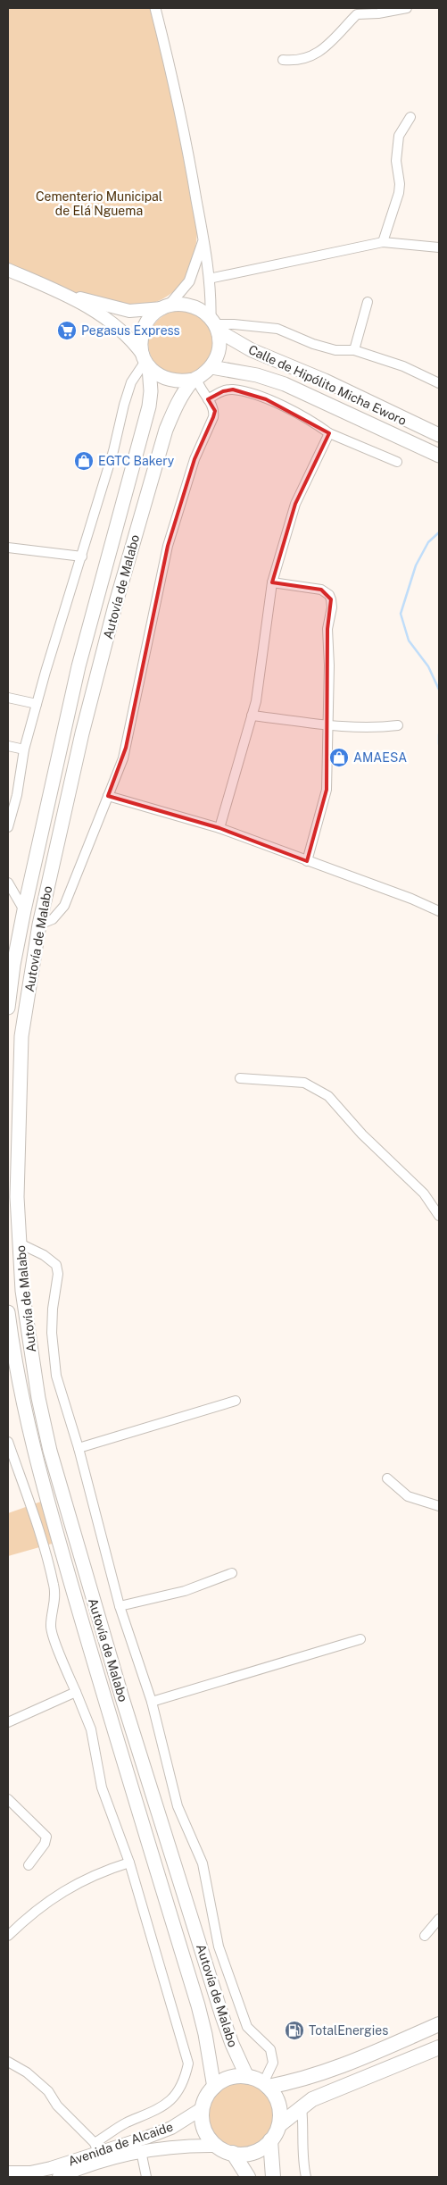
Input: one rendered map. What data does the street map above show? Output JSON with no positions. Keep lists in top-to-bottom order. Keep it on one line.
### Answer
{"streets":{"main road":["Calle de Hipólito Micha Eworo","Autovía de Malabo","Avenida de Alcaide"]},"crossings":[["Calle de Hipólito Micha Eworo","Autovía de Malabo"],["Autovía de Malabo","Avenida de Alcaide"]],"parks":["Cementerio Municipal de Elá Nguema"],"places":{"supermarket":["Pegasus Express"],"shop":["EGTC Bakery","AMAESA"],"fuel station":["TotalEnergies"]}}
